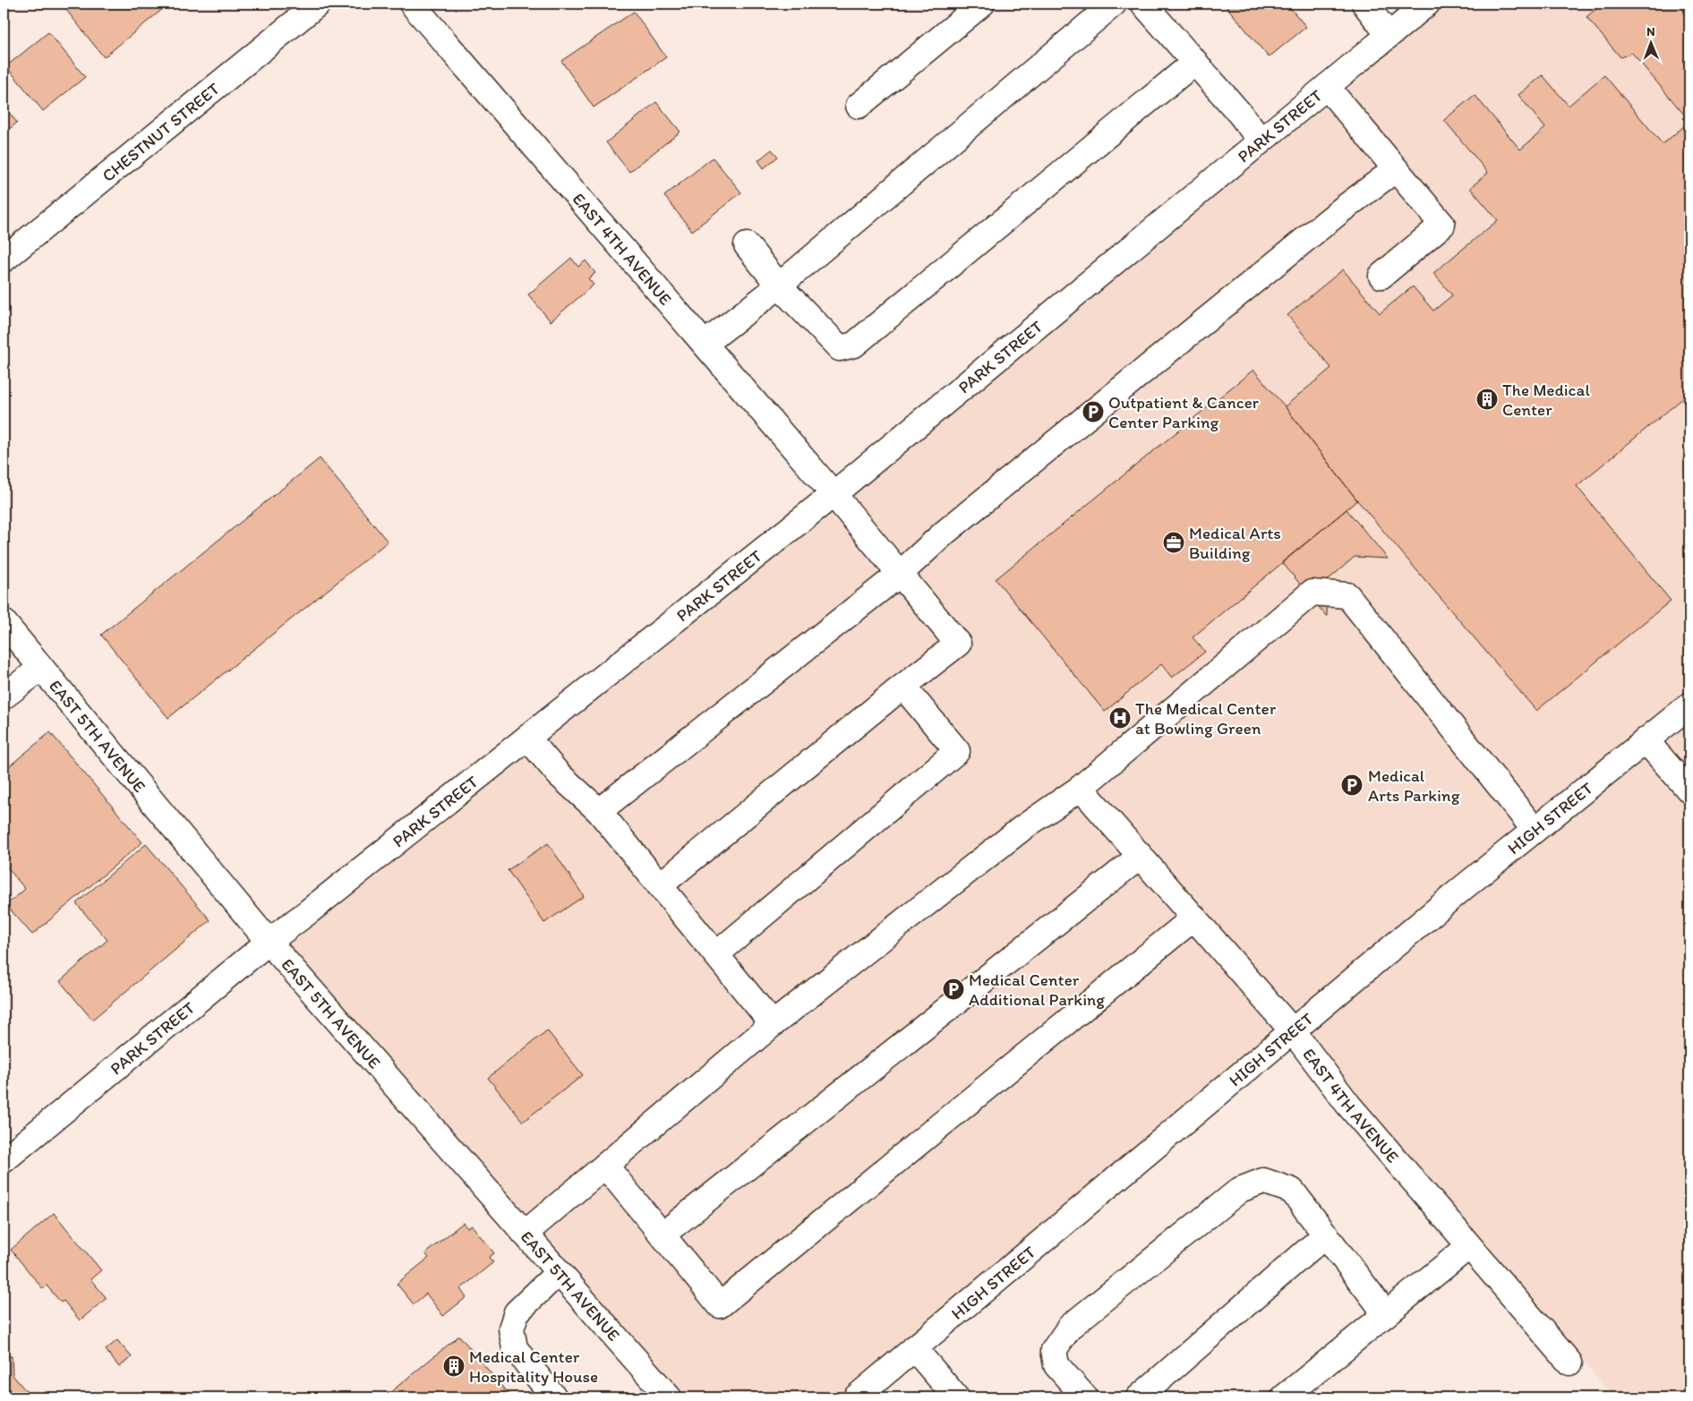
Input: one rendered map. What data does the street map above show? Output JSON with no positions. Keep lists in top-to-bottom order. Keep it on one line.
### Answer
{"streets":{"street":["PARK STREET","CHESTNUT STREET","EAST 4TH AVENUE","EAST 5TH AVENUE","HIGH STREET"]},"crossings":[["PARK STREET","EAST 4TH AVENUE"],["PARK STREET","EAST 5TH AVENUE"],["EAST 4TH AVENUE","HIGH STREET"]],"places":{"building":["The Medical Center","Medical Center Hospitality House"],"parking":["Outpatient & Cancer Center Parking","Medical Arts Parking","Medical Center Additional Parking"],"office":["Medical Arts Building"],"hospital":["The Medical Center at Bowling Green"]},"north":"top"}
